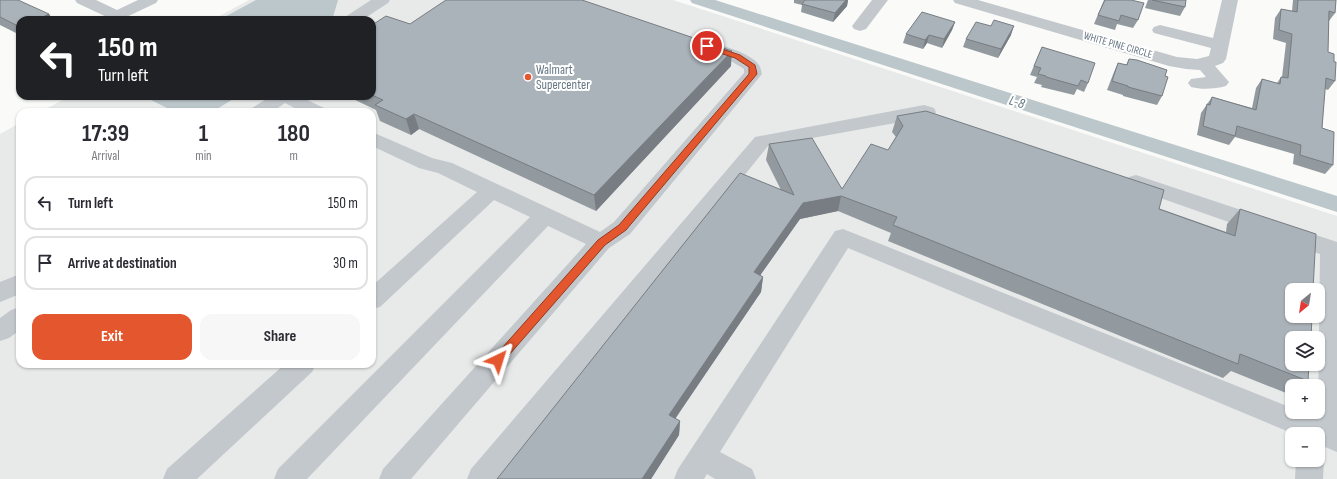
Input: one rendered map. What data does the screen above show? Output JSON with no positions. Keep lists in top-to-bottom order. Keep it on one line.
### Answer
{"streets":{"lane":["WHITE PINE CIRCLE"]},"water":["L-8"],"places":["Walmart Supercenter"],"north":"bottom left","page":{"turn":["150 m","Turn left"],"eta":["17:39","Arrival","1","min","180","m"],"list":[{"name":"Turn left","value":"150 m"},{"name":"Arrive at destination","value":"30 m"}],"map_buttons":["+","−"],"buttons":["Exit","Share"]}}
